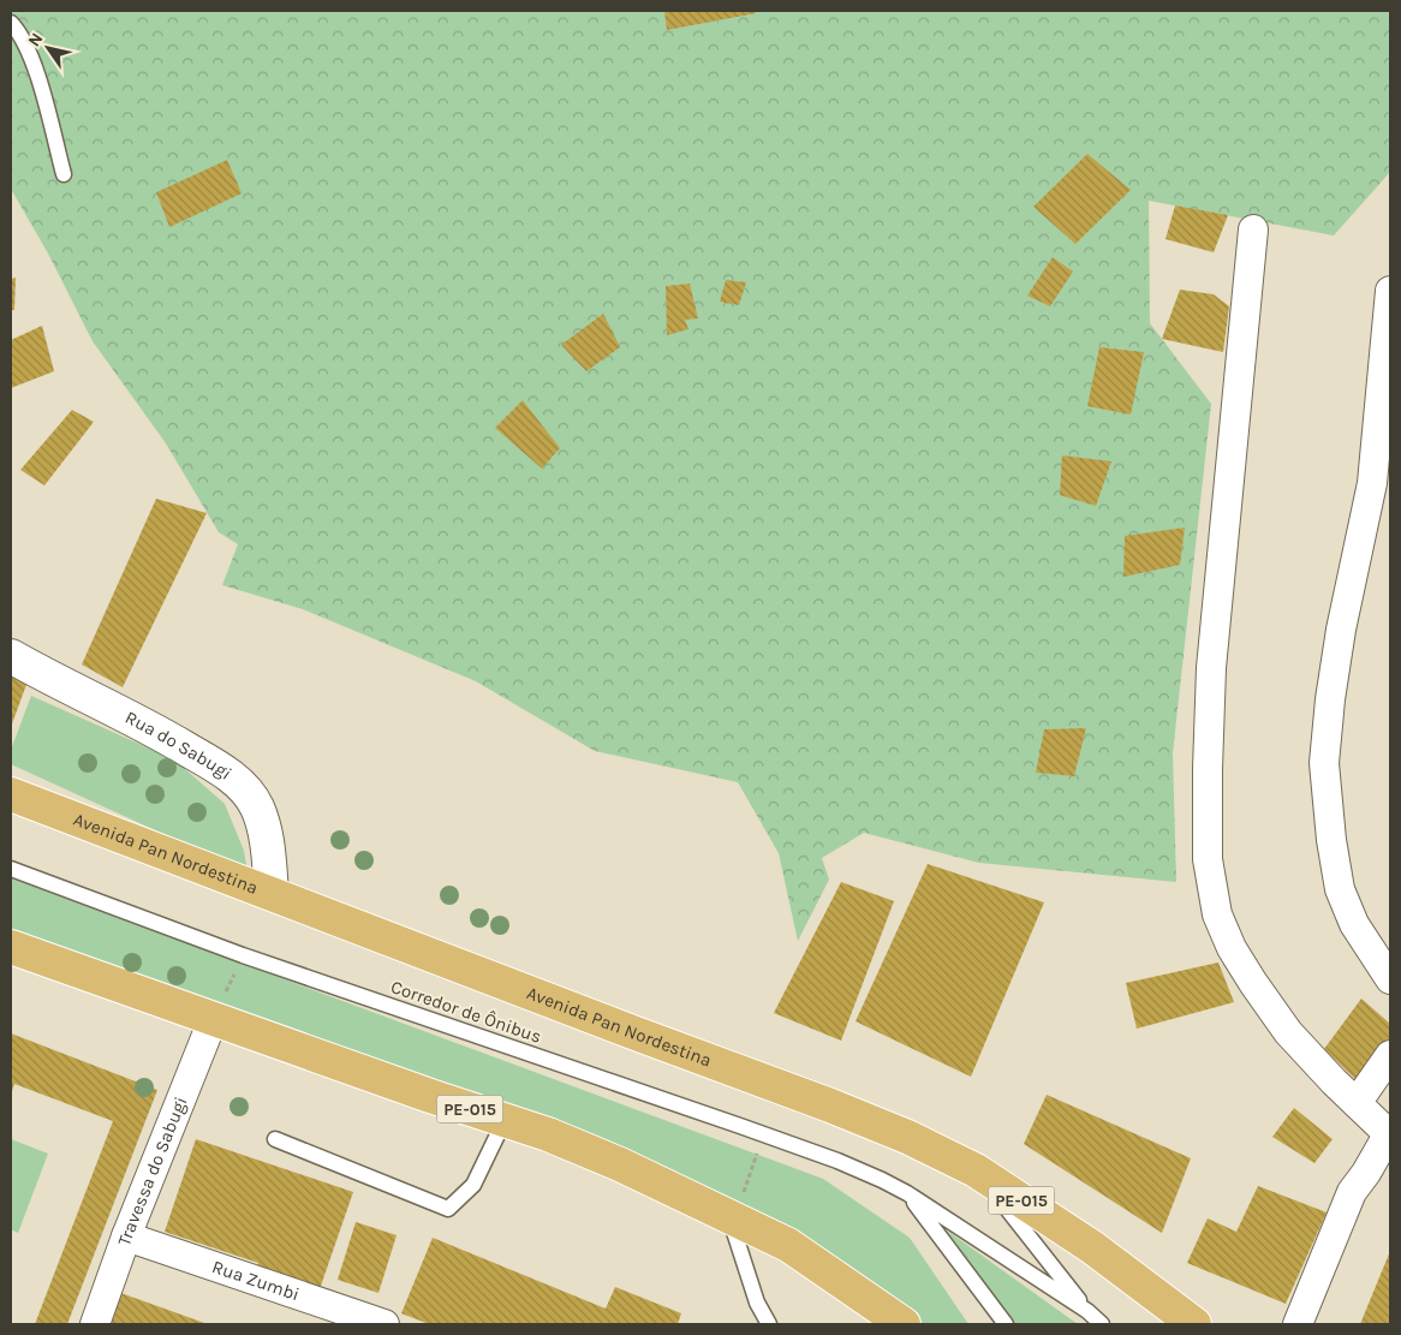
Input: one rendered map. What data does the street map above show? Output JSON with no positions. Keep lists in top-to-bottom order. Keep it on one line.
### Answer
{"streets":{"highway":["Avenida Pan Nordestina","PE-015"],"street":["Rua do Sabugi","Travessa do Sabugi","Rua Zumbi"],"lane":["Corredor de Ônibus"]},"crossings":[["Rua do Sabugi","Avenida Pan Nordestina"],["Avenida Pan Nordestina","Corredor de Ônibus"],["PE-015","Travessa do Sabugi"],["Travessa do Sabugi","Rua Zumbi"]],"north":"top left"}
